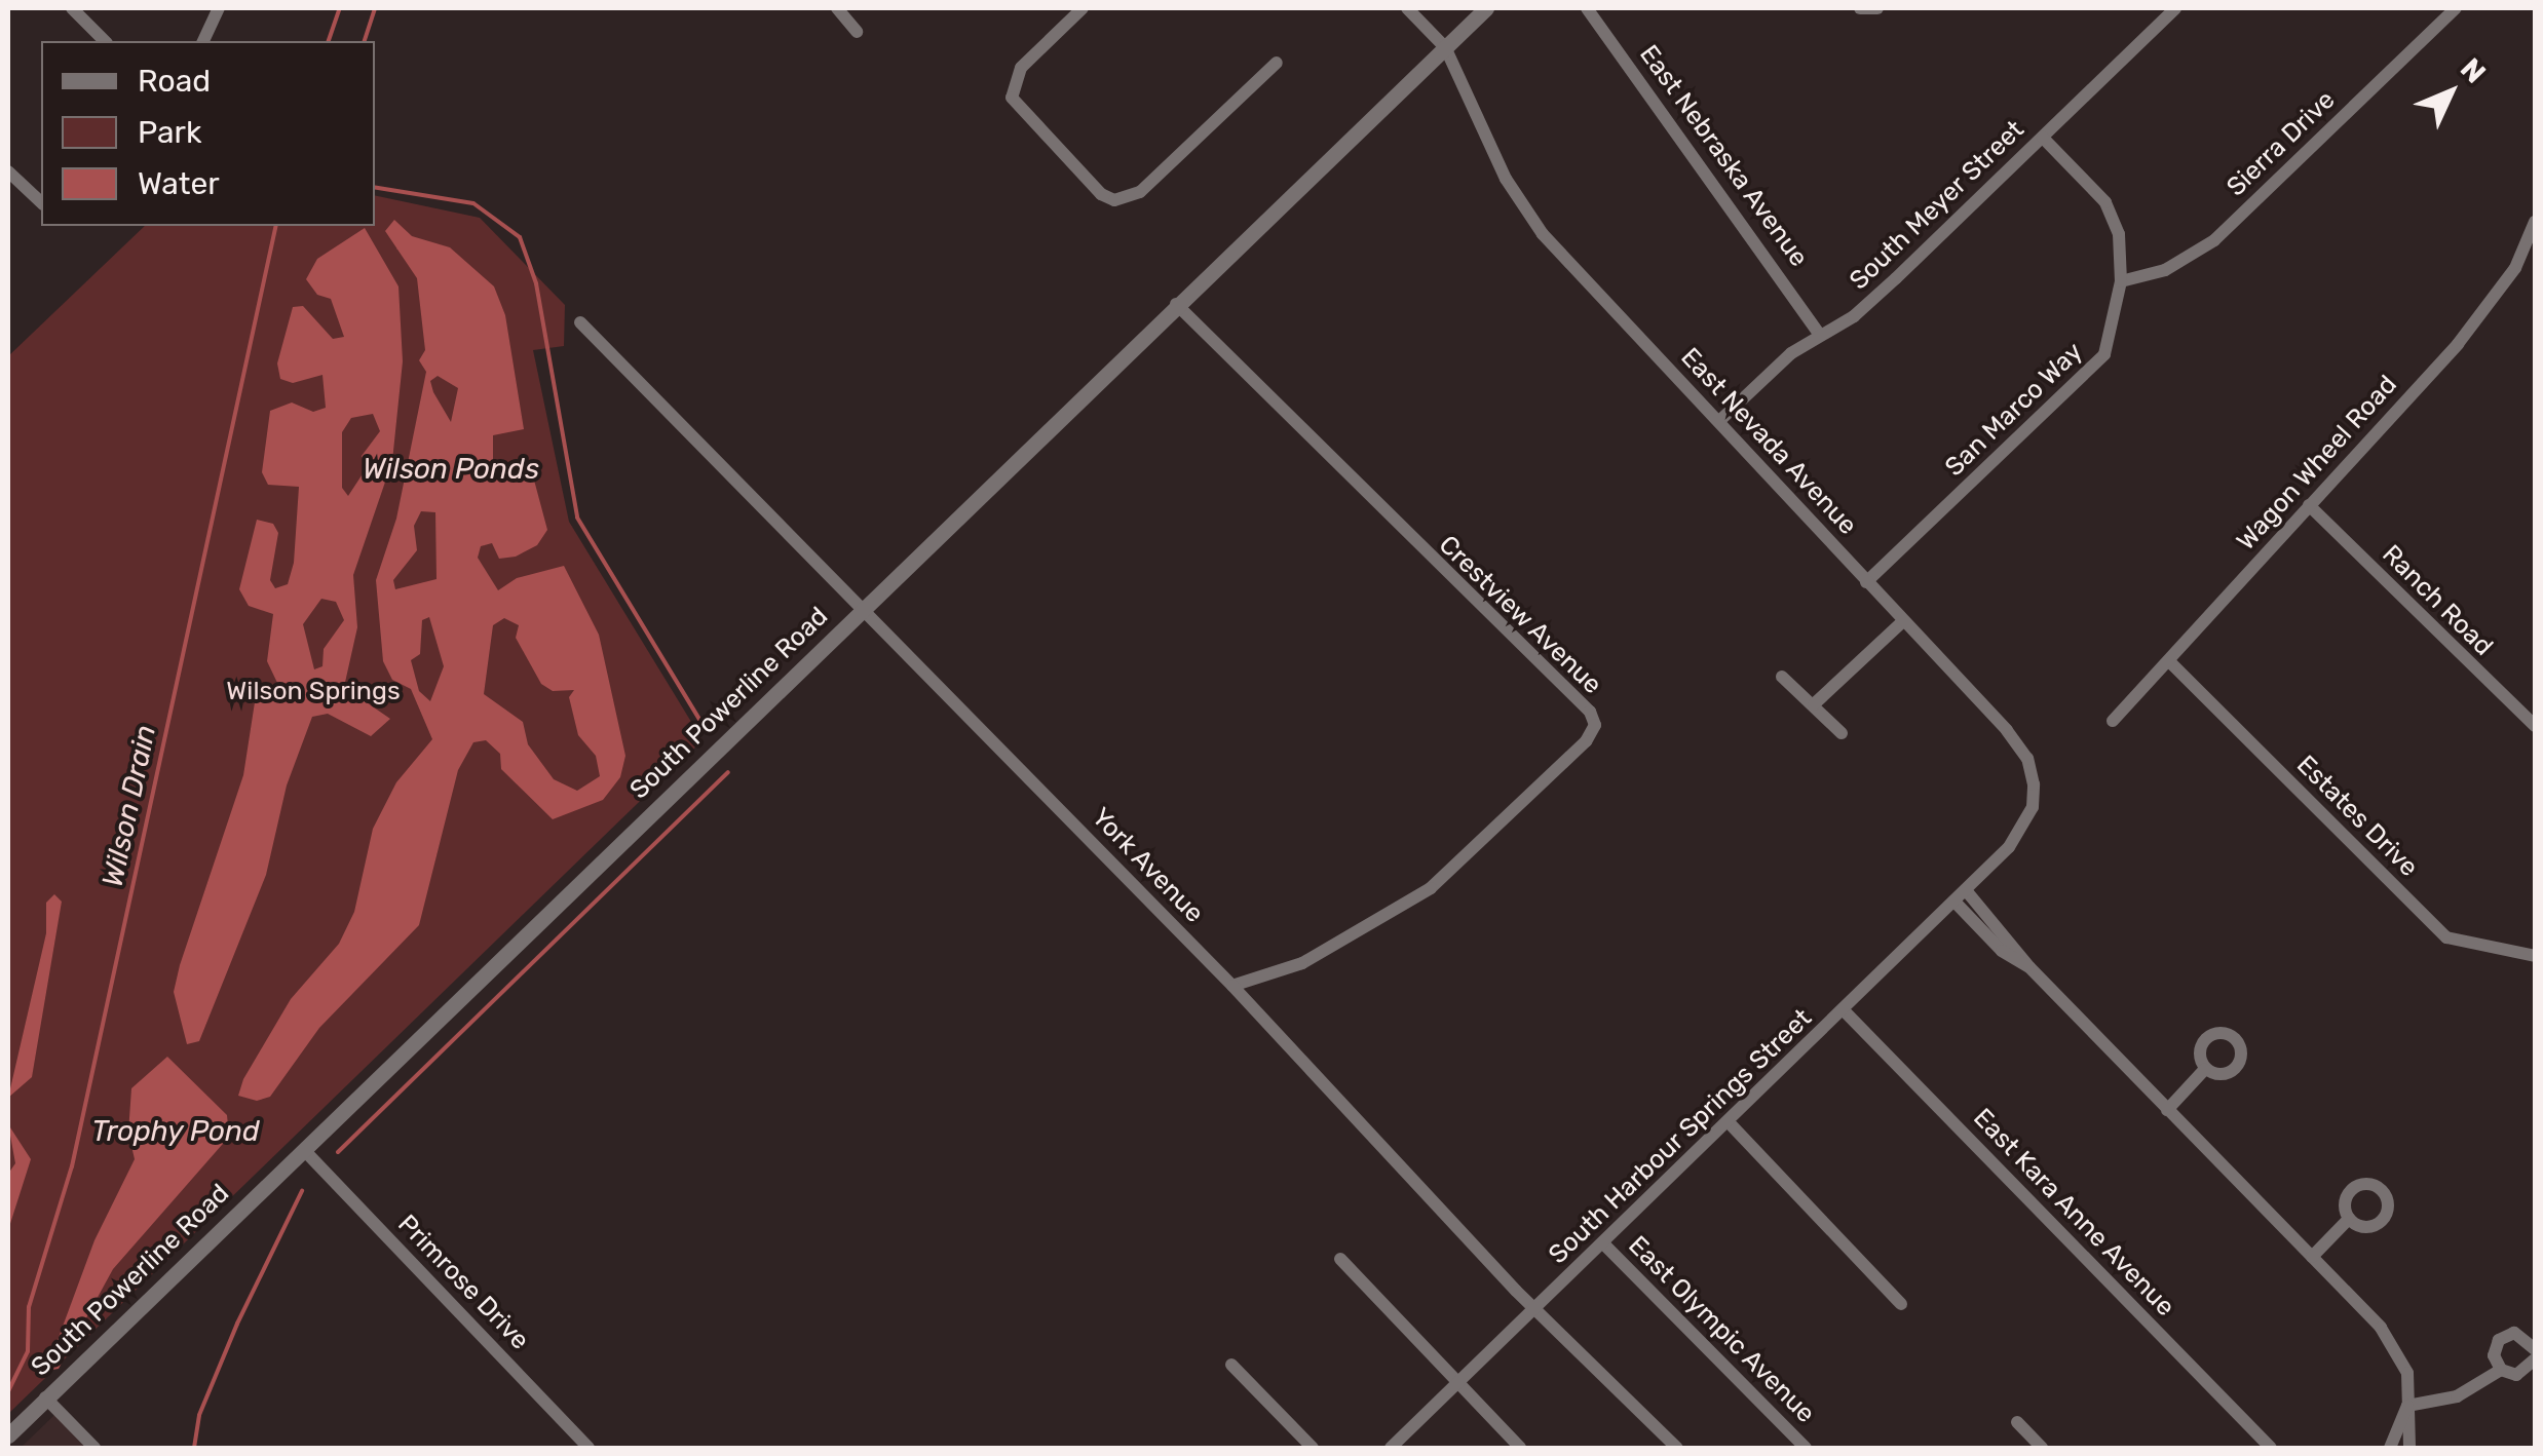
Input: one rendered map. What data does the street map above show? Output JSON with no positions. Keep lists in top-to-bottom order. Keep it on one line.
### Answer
{"streets":{"street":["Sierra Drive","East Nebraska Avenue","South Meyer Street","San Marco Way","East Nevada Avenue","Wagon Wheel Road","Ranch Road","Crestview Avenue","South Powerline Road","Estates Drive","York Avenue","South Harbour Springs Street","East Kara Anne Avenue","Primrose Drive","East Olympic Avenue"]},"crossings":[["Sierra Drive","San Marco Way"],["East Nebraska Avenue","South Meyer Street"],["South Meyer Street","San Marco Way"],["South Meyer Street","East Nevada Avenue"],["San Marco Way","East Nevada Avenue"],["East Nevada Avenue","South Powerline Road"],["East Nevada Avenue","South Harbour Springs Street"],["Wagon Wheel Road","Ranch Road"],["Wagon Wheel Road","Estates Drive"],["Crestview Avenue","South Powerline Road"],["Crestview Avenue","York Avenue"],["South Powerline Road","York Avenue"],["South Powerline Road","Primrose Drive"],["York Avenue","South Harbour Springs Street"],["South Harbour Springs Street","East Kara Anne Avenue"],["South Harbour Springs Street","East Olympic Avenue"]],"water":["Wilson Ponds","Wilson Drain","Trophy Pond"],"parks":["Wilson Springs"],"legend":["Road","Park","Water"],"north":"top right"}
